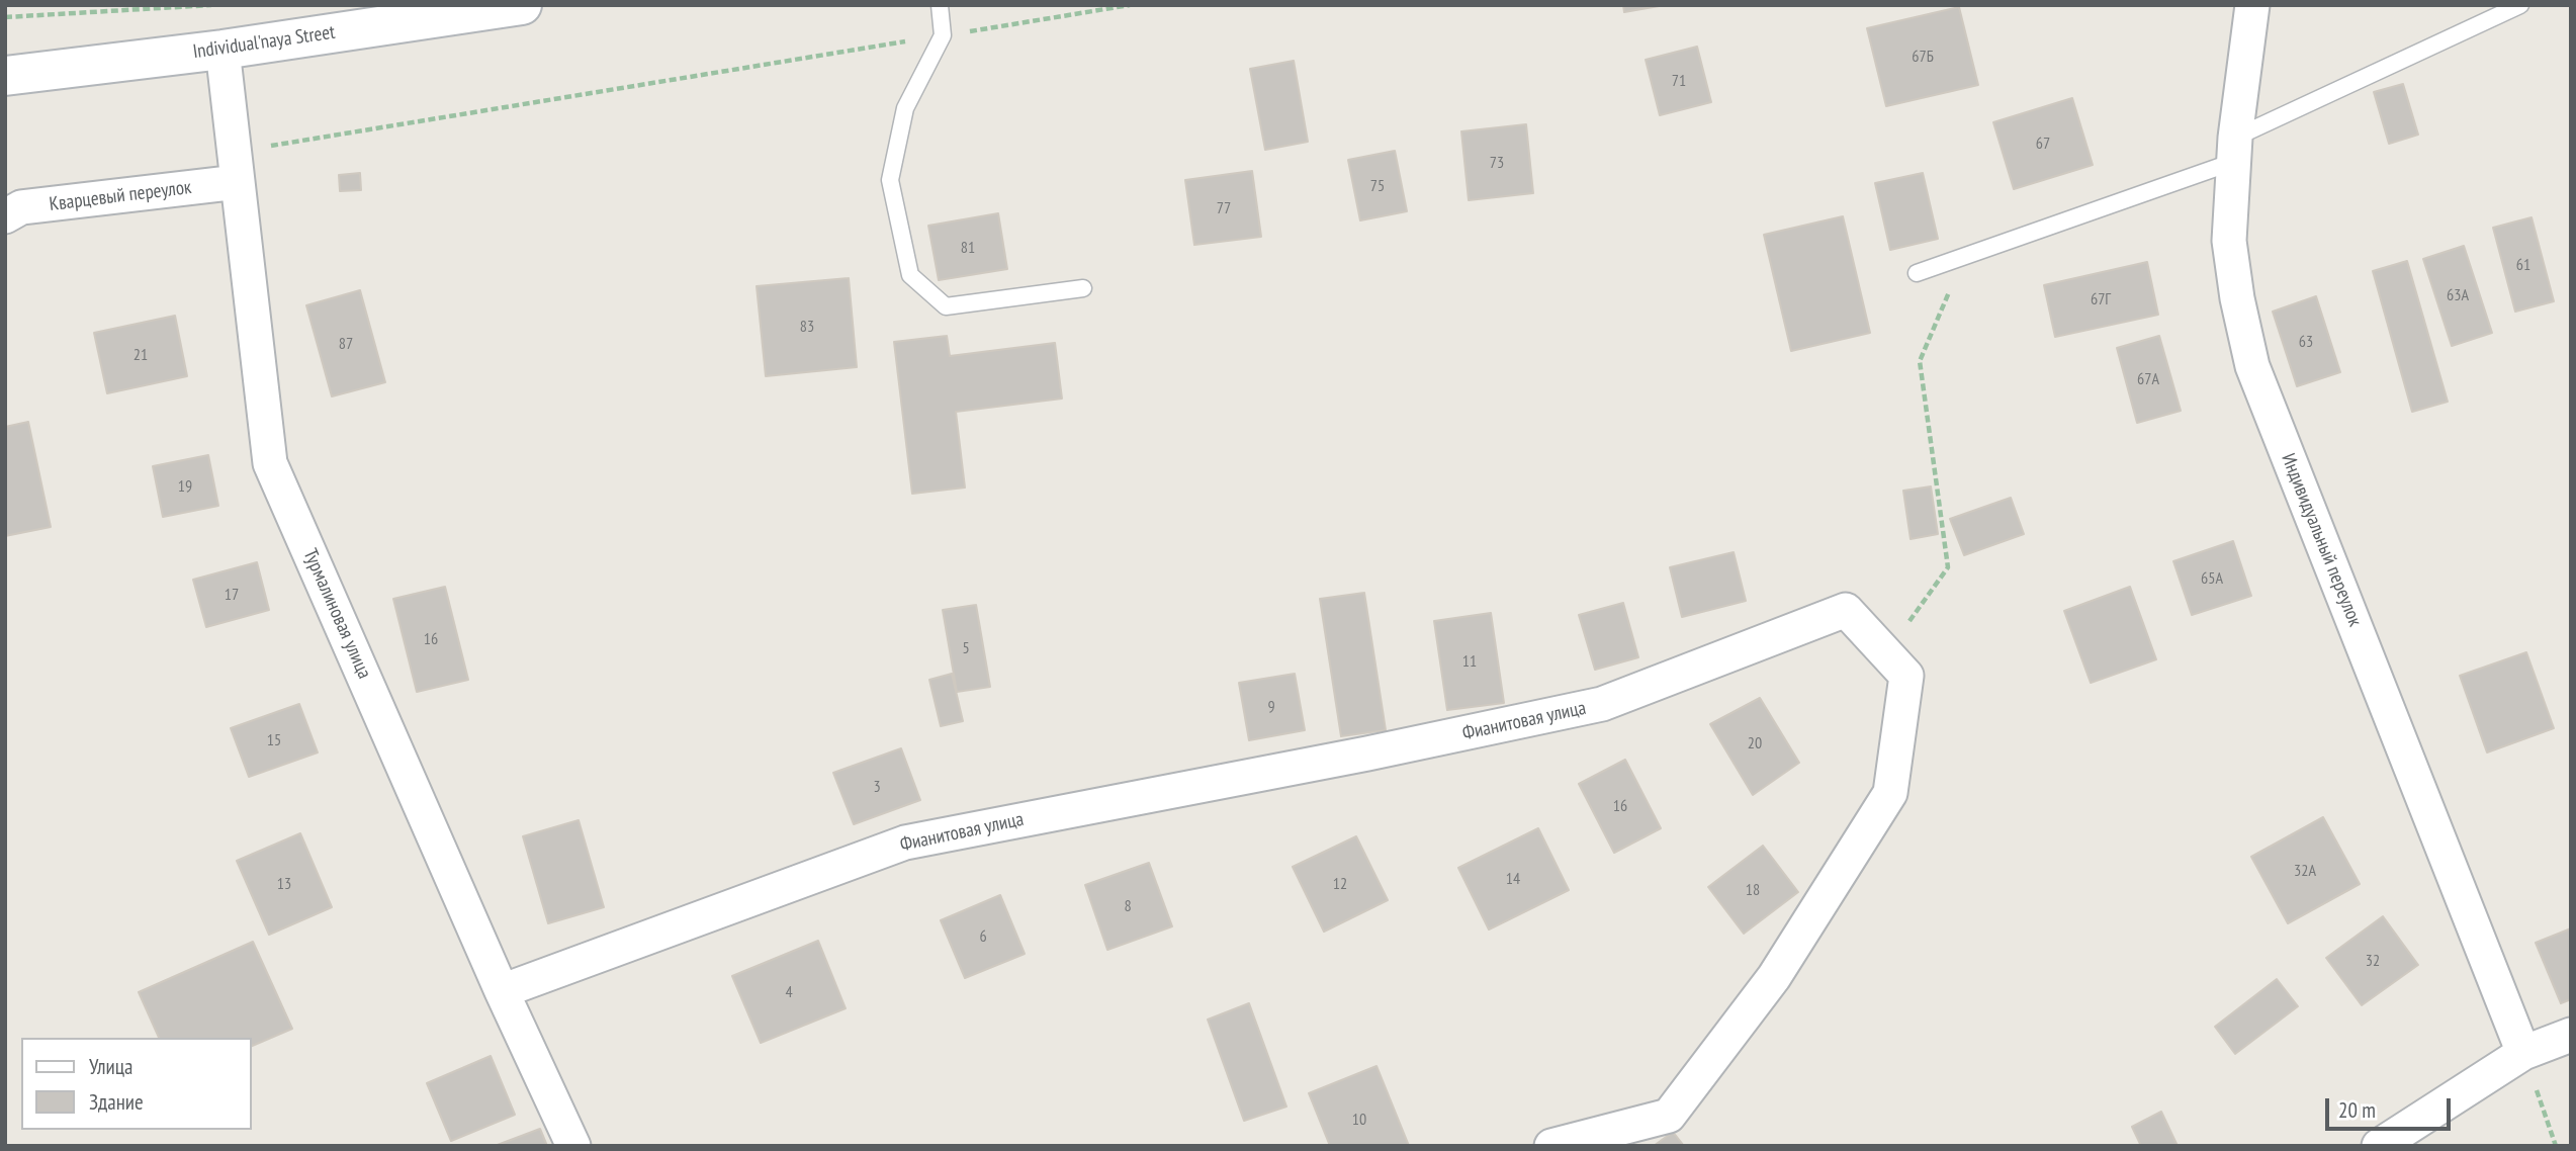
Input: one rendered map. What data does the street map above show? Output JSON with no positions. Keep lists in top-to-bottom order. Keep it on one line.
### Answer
{"streets":{"main road":["Individual'naya Street"],"street":["Кварцевый переулок","Индивидуальный переулок","Турмалиновая улица","Фианитовая улица"]},"crossings":[["Individual'naya Street","Турмалиновая улица"],["Кварцевый переулок","Турмалиновая улица"],["Турмалиновая улица","Фианитовая улица"]],"house_numbers":["67Б","71","67","73","75","77","81","61","63А","67Г","83","63","87","21","67А","19","65А","17","16","5","11","9","15","20","3","16","32А","14","13","12","18","8","6","32","4","10"],"legend":["Улица","Здание"],"scale_bar":"20 m"}
